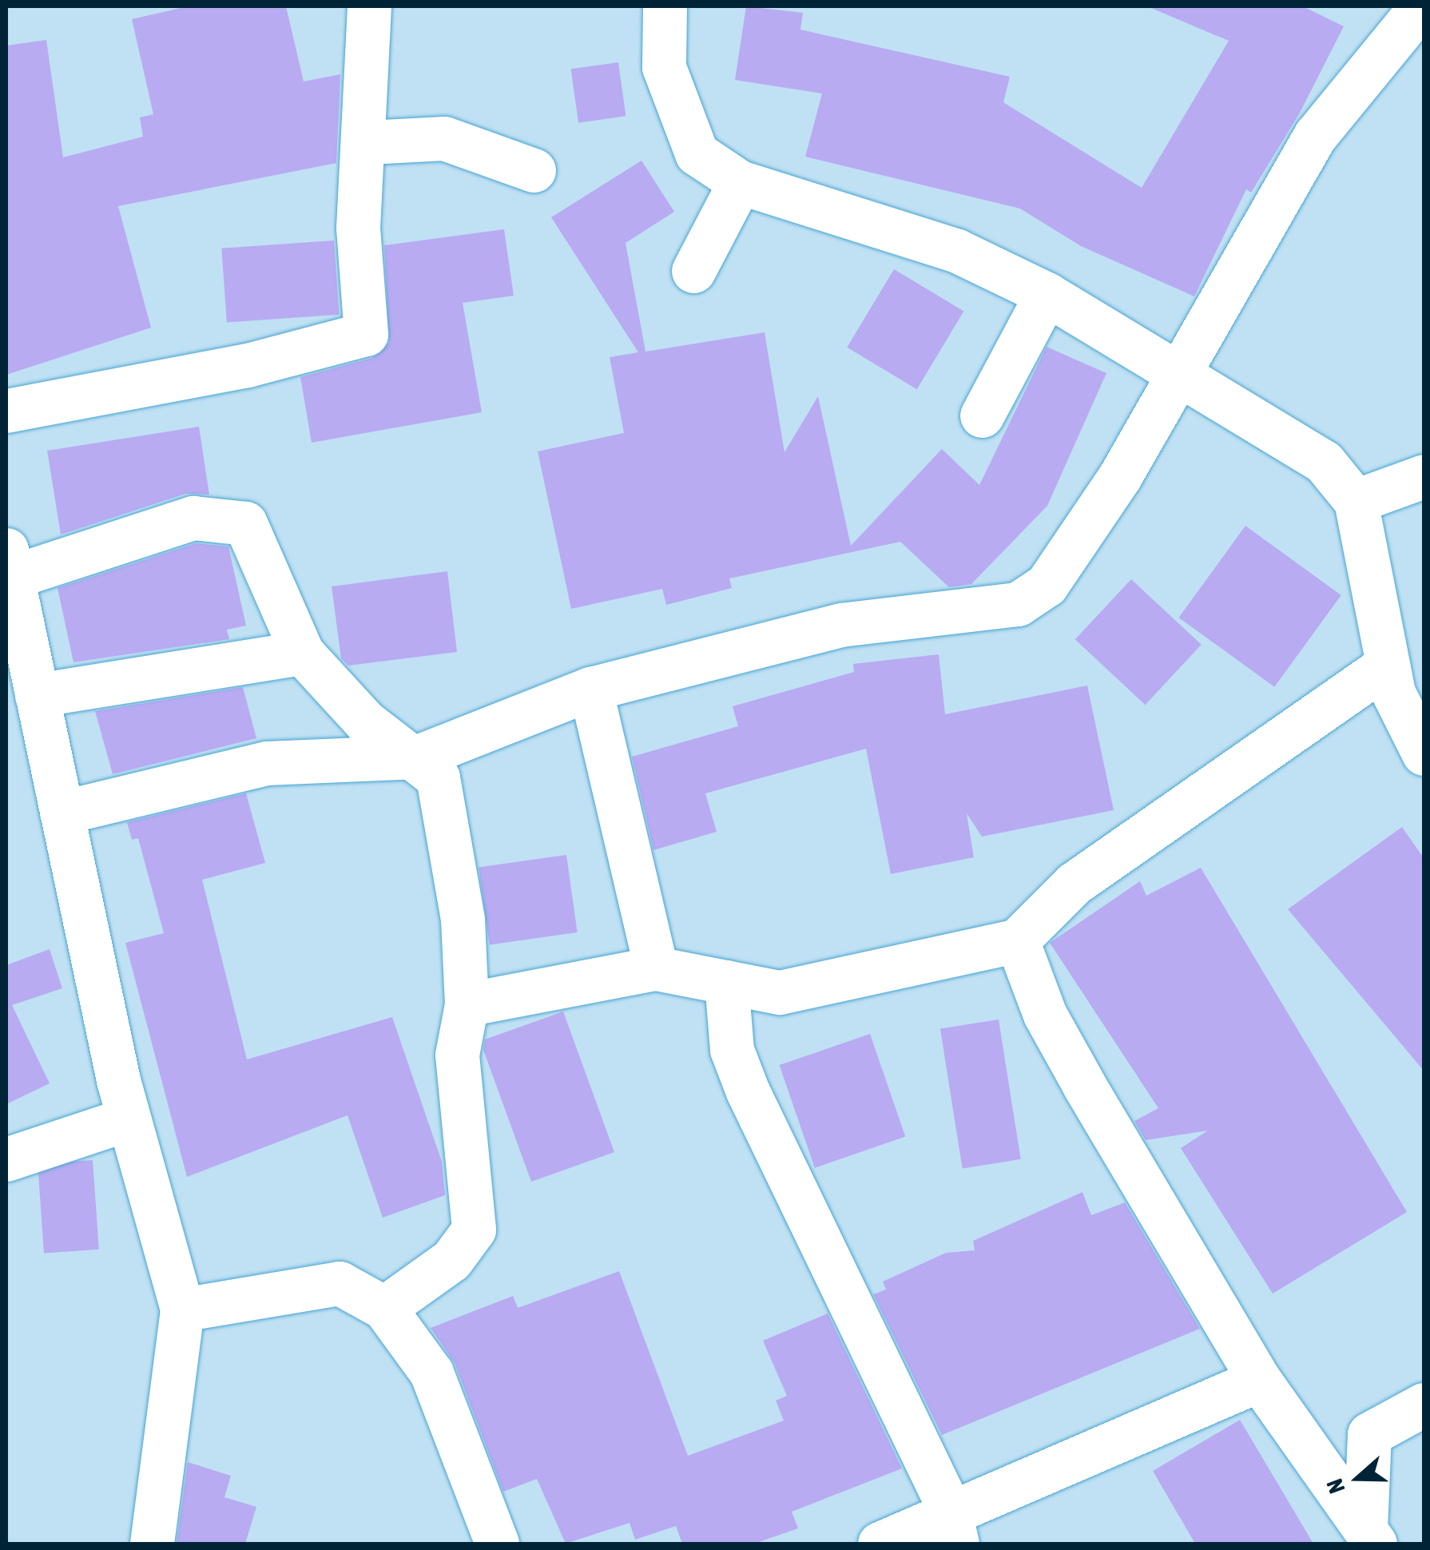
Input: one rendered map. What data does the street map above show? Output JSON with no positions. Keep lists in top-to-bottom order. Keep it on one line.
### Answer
{"north":"left"}
